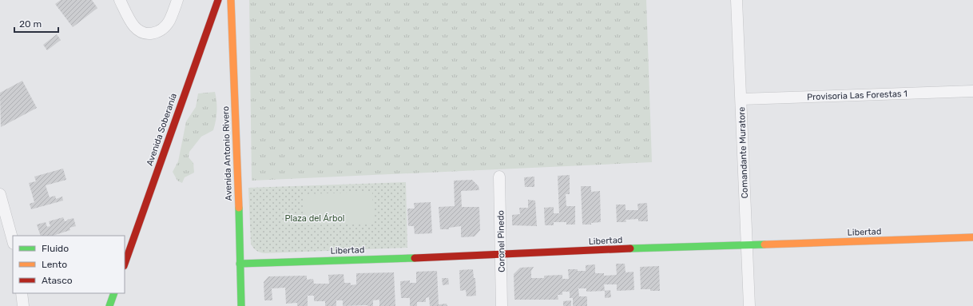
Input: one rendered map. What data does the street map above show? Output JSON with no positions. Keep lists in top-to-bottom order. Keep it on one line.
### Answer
{"streets":{"street":["Provisoria Las Forestas 1","Avenida Soberanía","Comandante Muratore","Avenida Antonio Rivero","Libertad","Coronel Pinedo"]},"crossings":[["Provisoria Las Forestas 1","Comandante Muratore"],["Comandante Muratore","Libertad"],["Avenida Antonio Rivero","Libertad"],["Libertad","Coronel Pinedo"]],"parks":["Plaza del Árbol"],"legend":["Fluido","Lento","Atasco"],"scale_bar":"20 m"}
